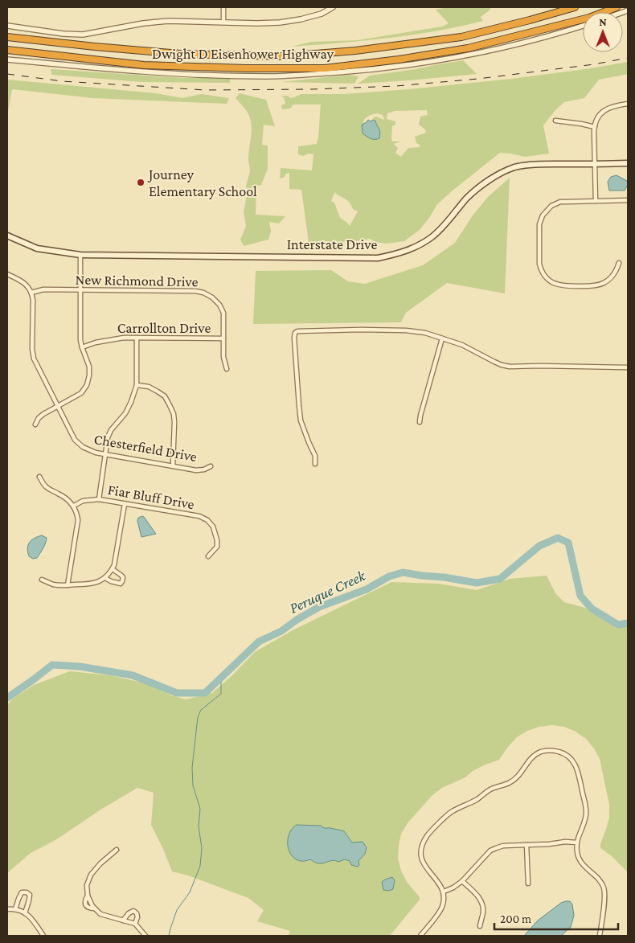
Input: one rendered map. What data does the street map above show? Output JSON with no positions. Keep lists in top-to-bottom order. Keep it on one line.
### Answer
{"streets":{"highway":["Dwight D Eisenhower Highway"],"main road":["Interstate Drive"],"street":["New Richmond Drive","Carrollton Drive","Chesterfield Drive","Fiar Bluff Drive"]},"crossings":[["New Richmond Drive","Carrollton Drive"],["New Richmond Drive","Chesterfield Drive"]],"water":["Peruque Creek"],"places":["Journey Elementary School"],"scale_bar":"200 m","north":"top"}
